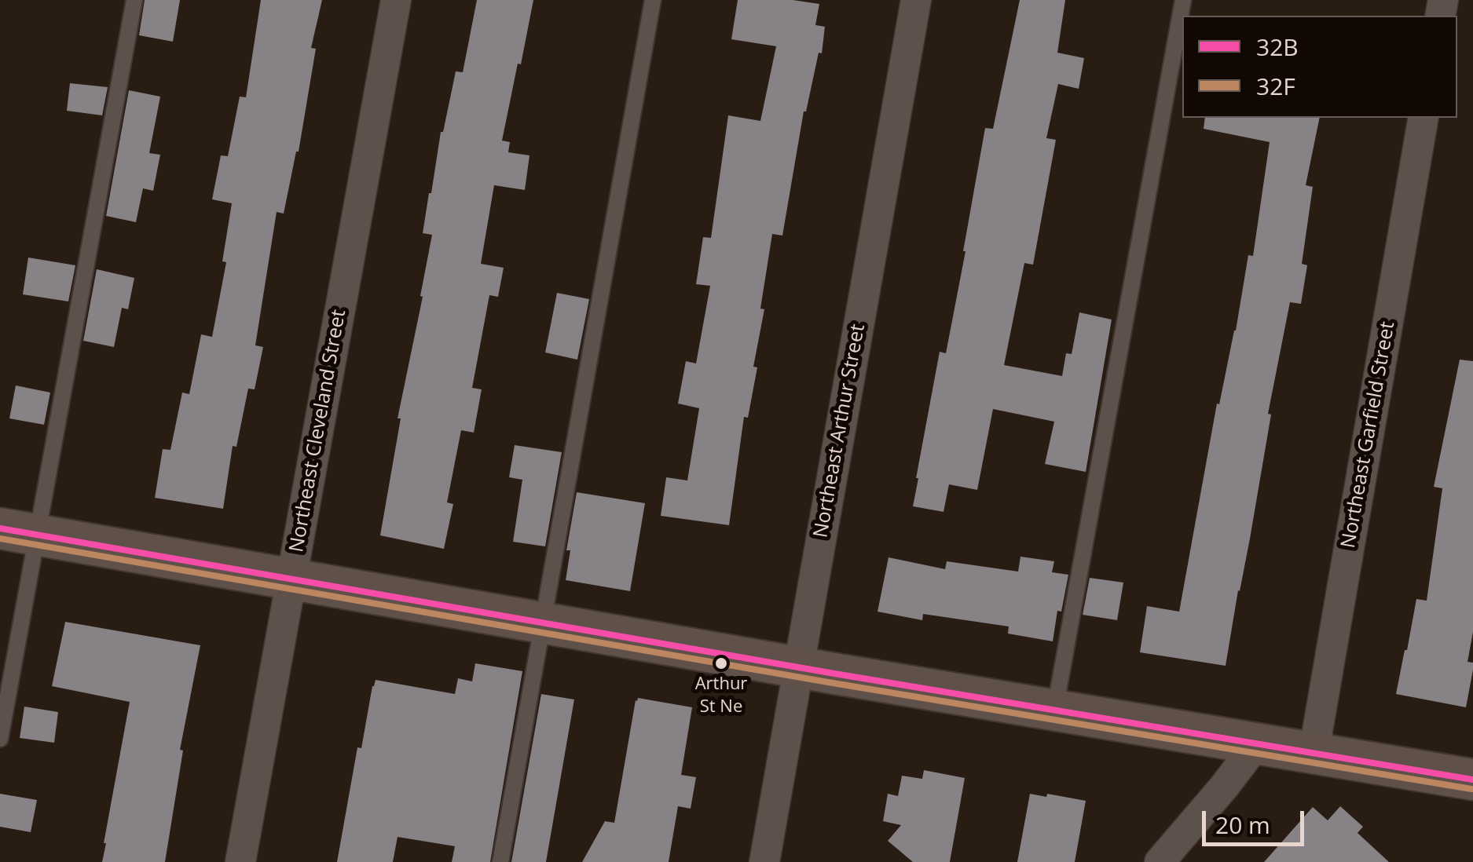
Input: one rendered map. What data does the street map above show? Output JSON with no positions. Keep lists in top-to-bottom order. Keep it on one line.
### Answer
{"streets":{"street":["Northeast Cleveland Street","Northeast Arthur Street","Northeast Garfield Street"]},"places":["Arthur St Ne"],"lines":["transit line 32B","transit line 32F"],"legend":["32B","32F"],"scale_bar":"20 m"}
